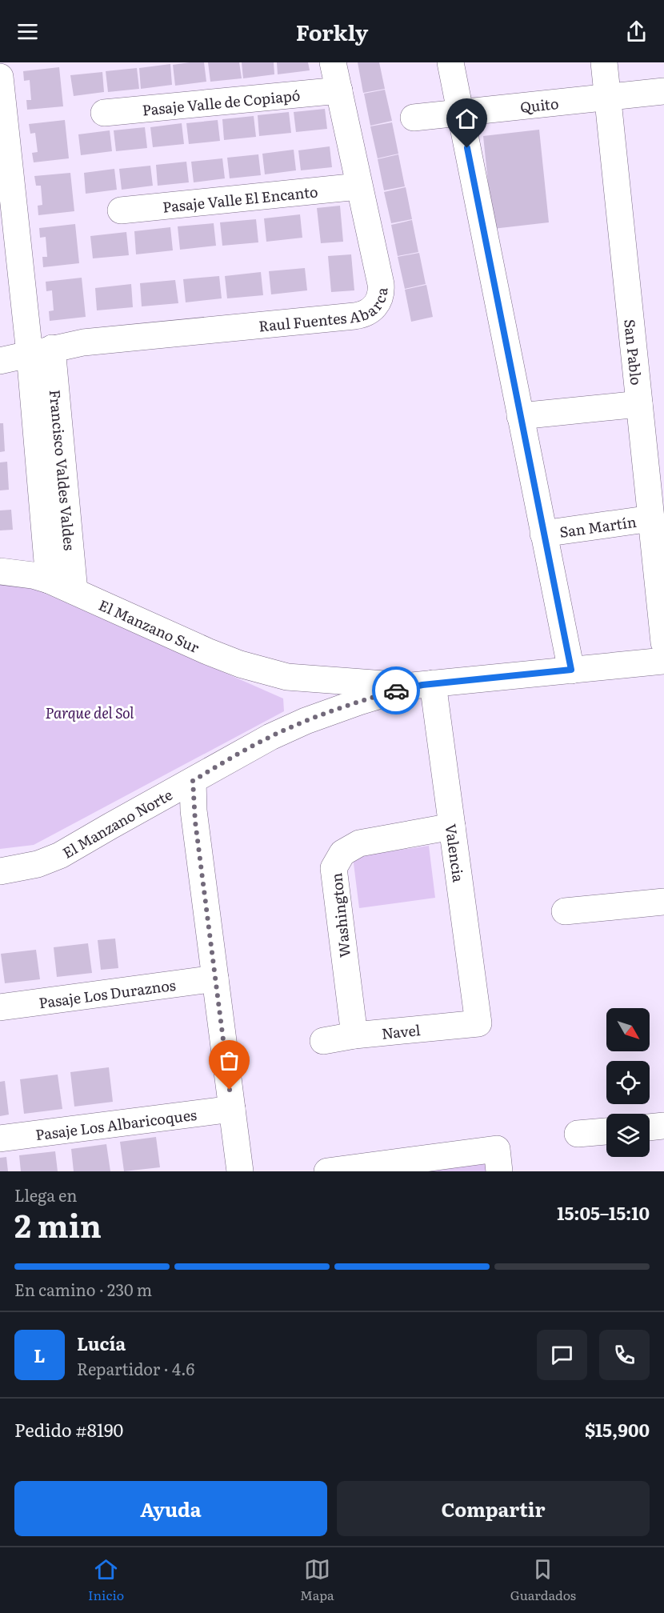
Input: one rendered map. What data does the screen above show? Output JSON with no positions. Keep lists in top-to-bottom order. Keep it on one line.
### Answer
{"streets":{"street":["Pasaje Valle de Copiapó","Quito","Pasaje Valle El Encanto","Raul Fuentes Abarca","San Pablo","Francisco Valdes Valdes","San Martín","El Manzano Sur","El Manzano Norte","Valencia","Washington","Pasaje Los Duraznos","Navel","Pasaje Los Albaricoques"]},"crossings":[["Pasaje Valle de Copiapó","Raul Fuentes Abarca"],["Quito","San Pablo"],["Pasaje Valle El Encanto","Raul Fuentes Abarca"],["Raul Fuentes Abarca","Francisco Valdes Valdes"],["San Pablo","San Martín"],["Francisco Valdes Valdes","El Manzano Sur"],["El Manzano Sur","El Manzano Norte"],["El Manzano Sur","Valencia"],["El Manzano Norte","Valencia"],["Valencia","Washington"],["Valencia","Navel"],["Washington","Navel"]],"parks":["Parque del Sol"],"north":"bottom right","page":{"header":"Forkly","heading":["2 min","Llega en","15:05–15:10"],"panel":["Lucía","Repartidor · 4.6","Pedido #8190","$15,900"],"bar":"En camino · 230 m","round":"L","buttons":["Ayuda","Compartir"],"tabs":["Inicio","Mapa","Guardados"]}}
